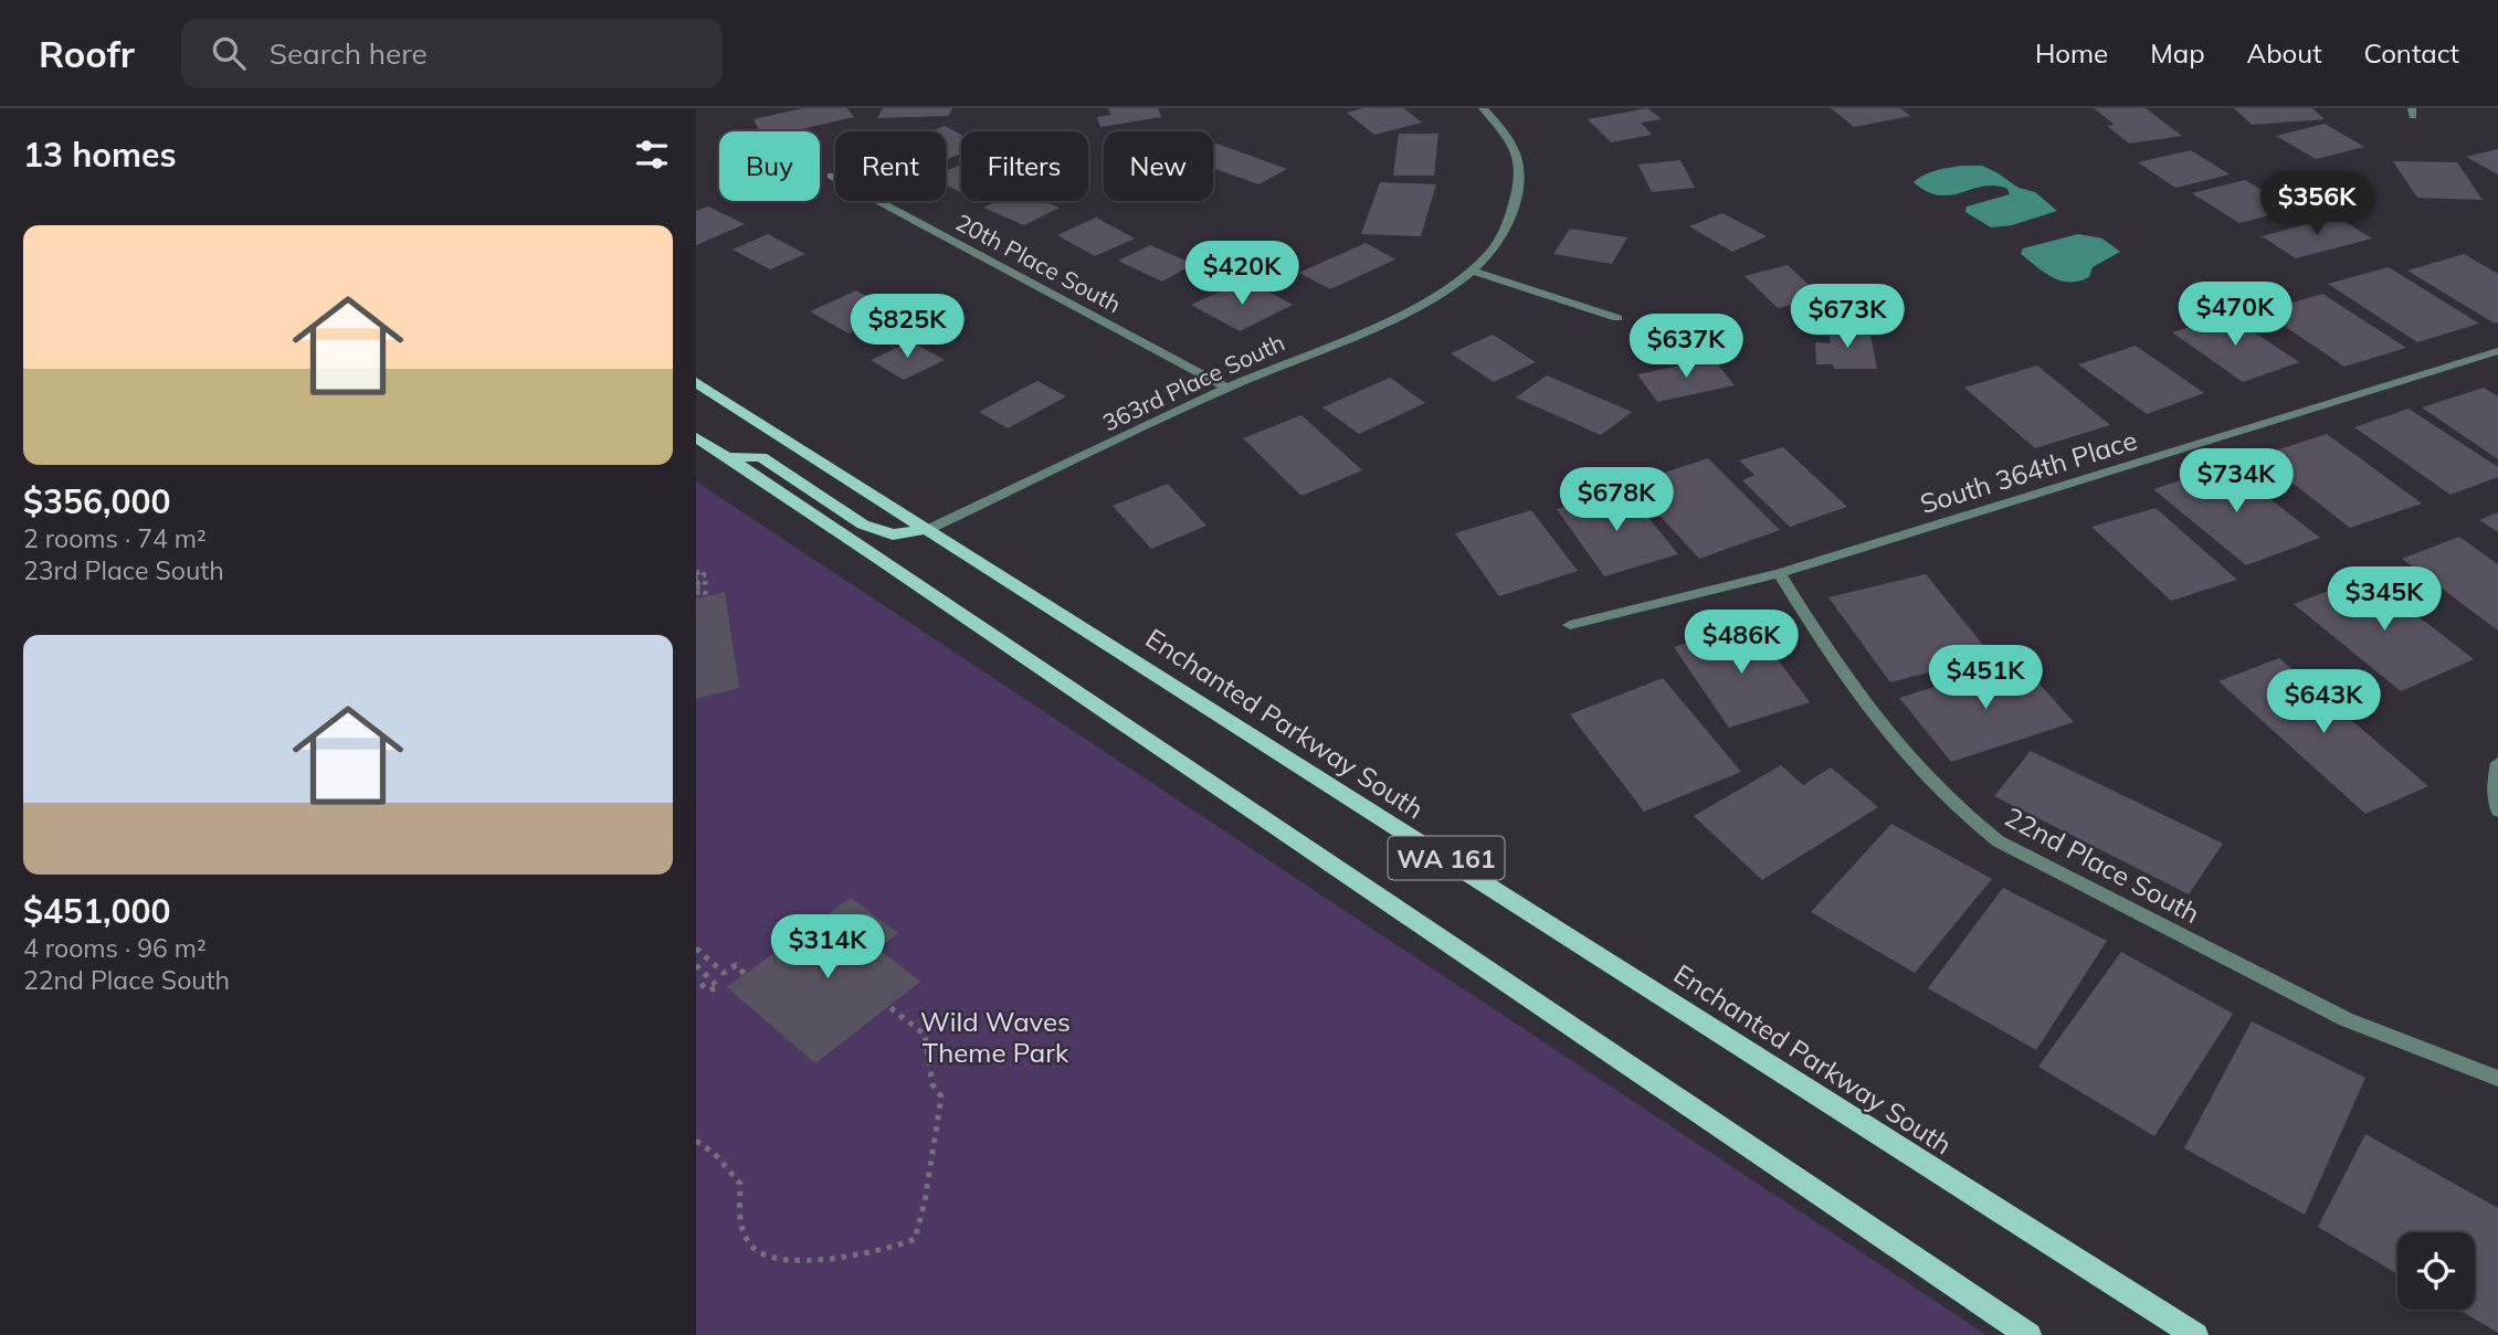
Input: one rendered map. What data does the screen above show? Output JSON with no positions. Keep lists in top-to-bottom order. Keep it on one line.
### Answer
{"streets":{"main road":["Enchanted Parkway South","WA 161"],"street":["20th Place South","363rd Place South","South 364th Place","22nd Place South"]},"crossings":[["20th Place South","363rd Place South"],["363rd Place South","Enchanted Parkway South"],["South 364th Place","22nd Place South"]],"parks":["Wild Waves Theme Park"],"page":{"header":"Roofr","search":"Search here","nav":["Home","Map","About","Contact"],"heading":"13 homes","chip":["Buy","Rent","Filters","New"],"price":["$356K","$420K","$470K","$673K","$825K","$637K","$734K","$678K","$345K","$486K","$451K","$643K","$314K"],"list":[{"name":"$356,000","note":"2 rooms · 74 m² · 23rd Place South"},{"name":"$451,000","note":"4 rooms · 96 m² · 22nd Place South"}]}}
